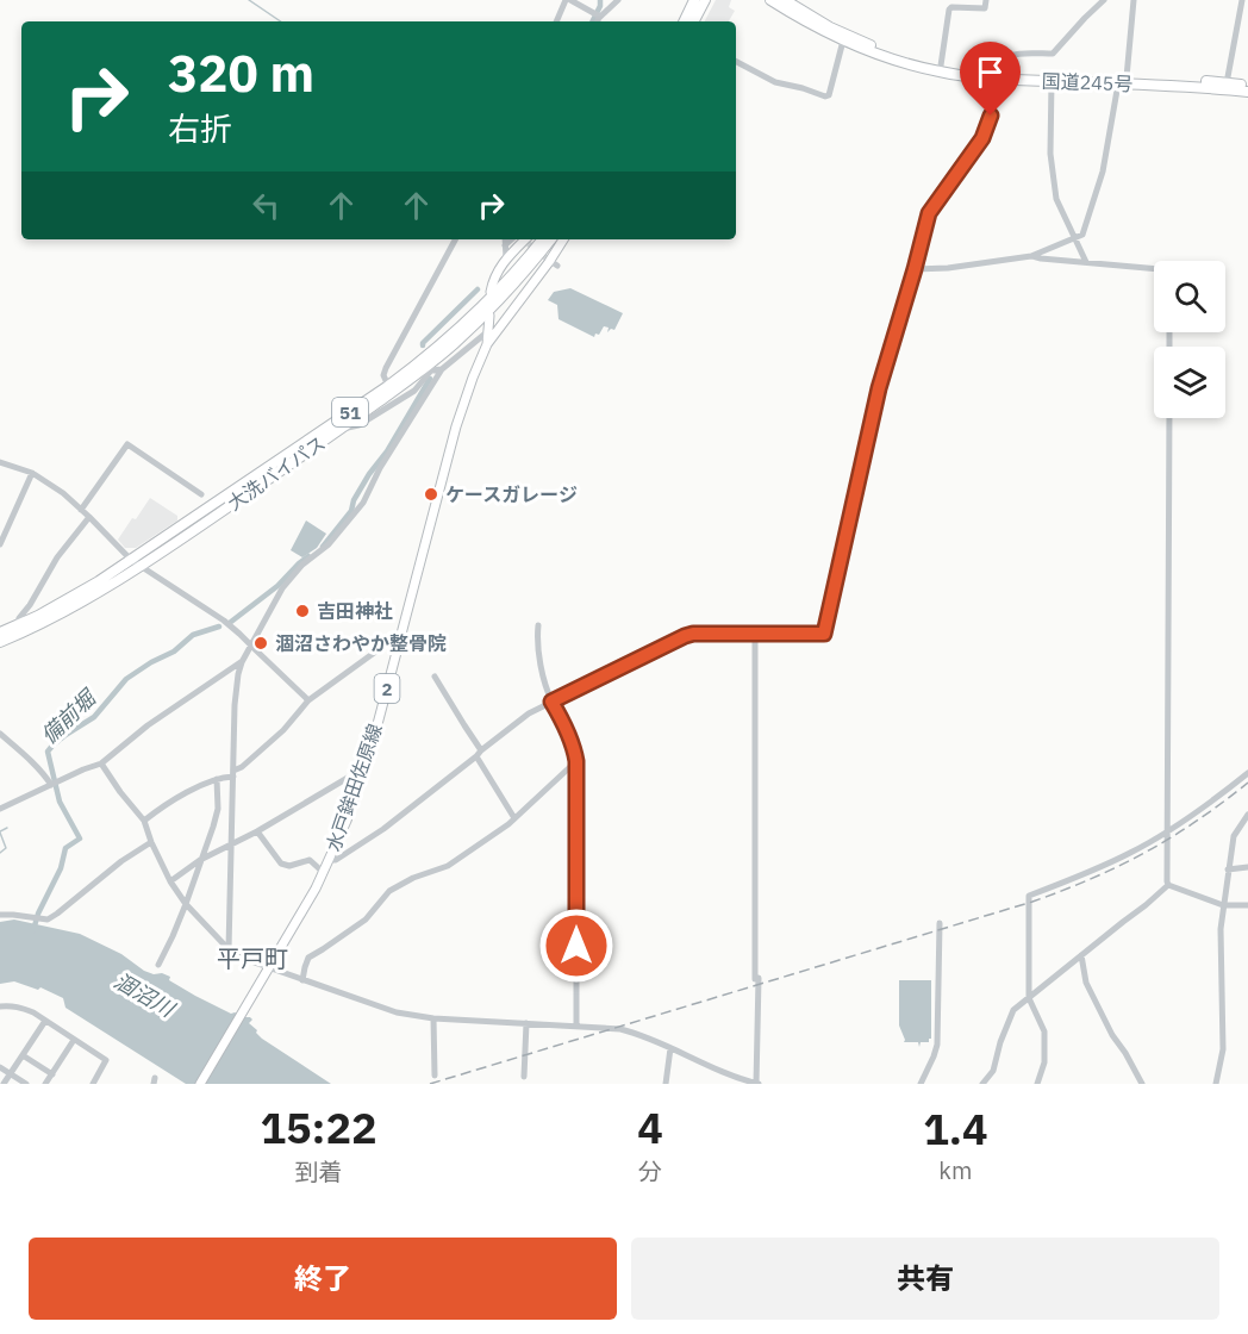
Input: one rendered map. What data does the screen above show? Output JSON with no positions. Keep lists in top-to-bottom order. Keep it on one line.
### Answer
{"streets":{"highway":["国道245号","51","大洗バイパス"],"main road":["2","水戸鉾田佐原線"]},"districts":["平戸町"],"water":["備前堀","涸沼川"],"places":["ケースガレージ","吉田神社","涸沼さわやか整骨院"],"page":{"turn":["320 m","右折"],"eta":["15:22","到着","4","分","1.4","km"],"buttons":["終了","共有"]}}
